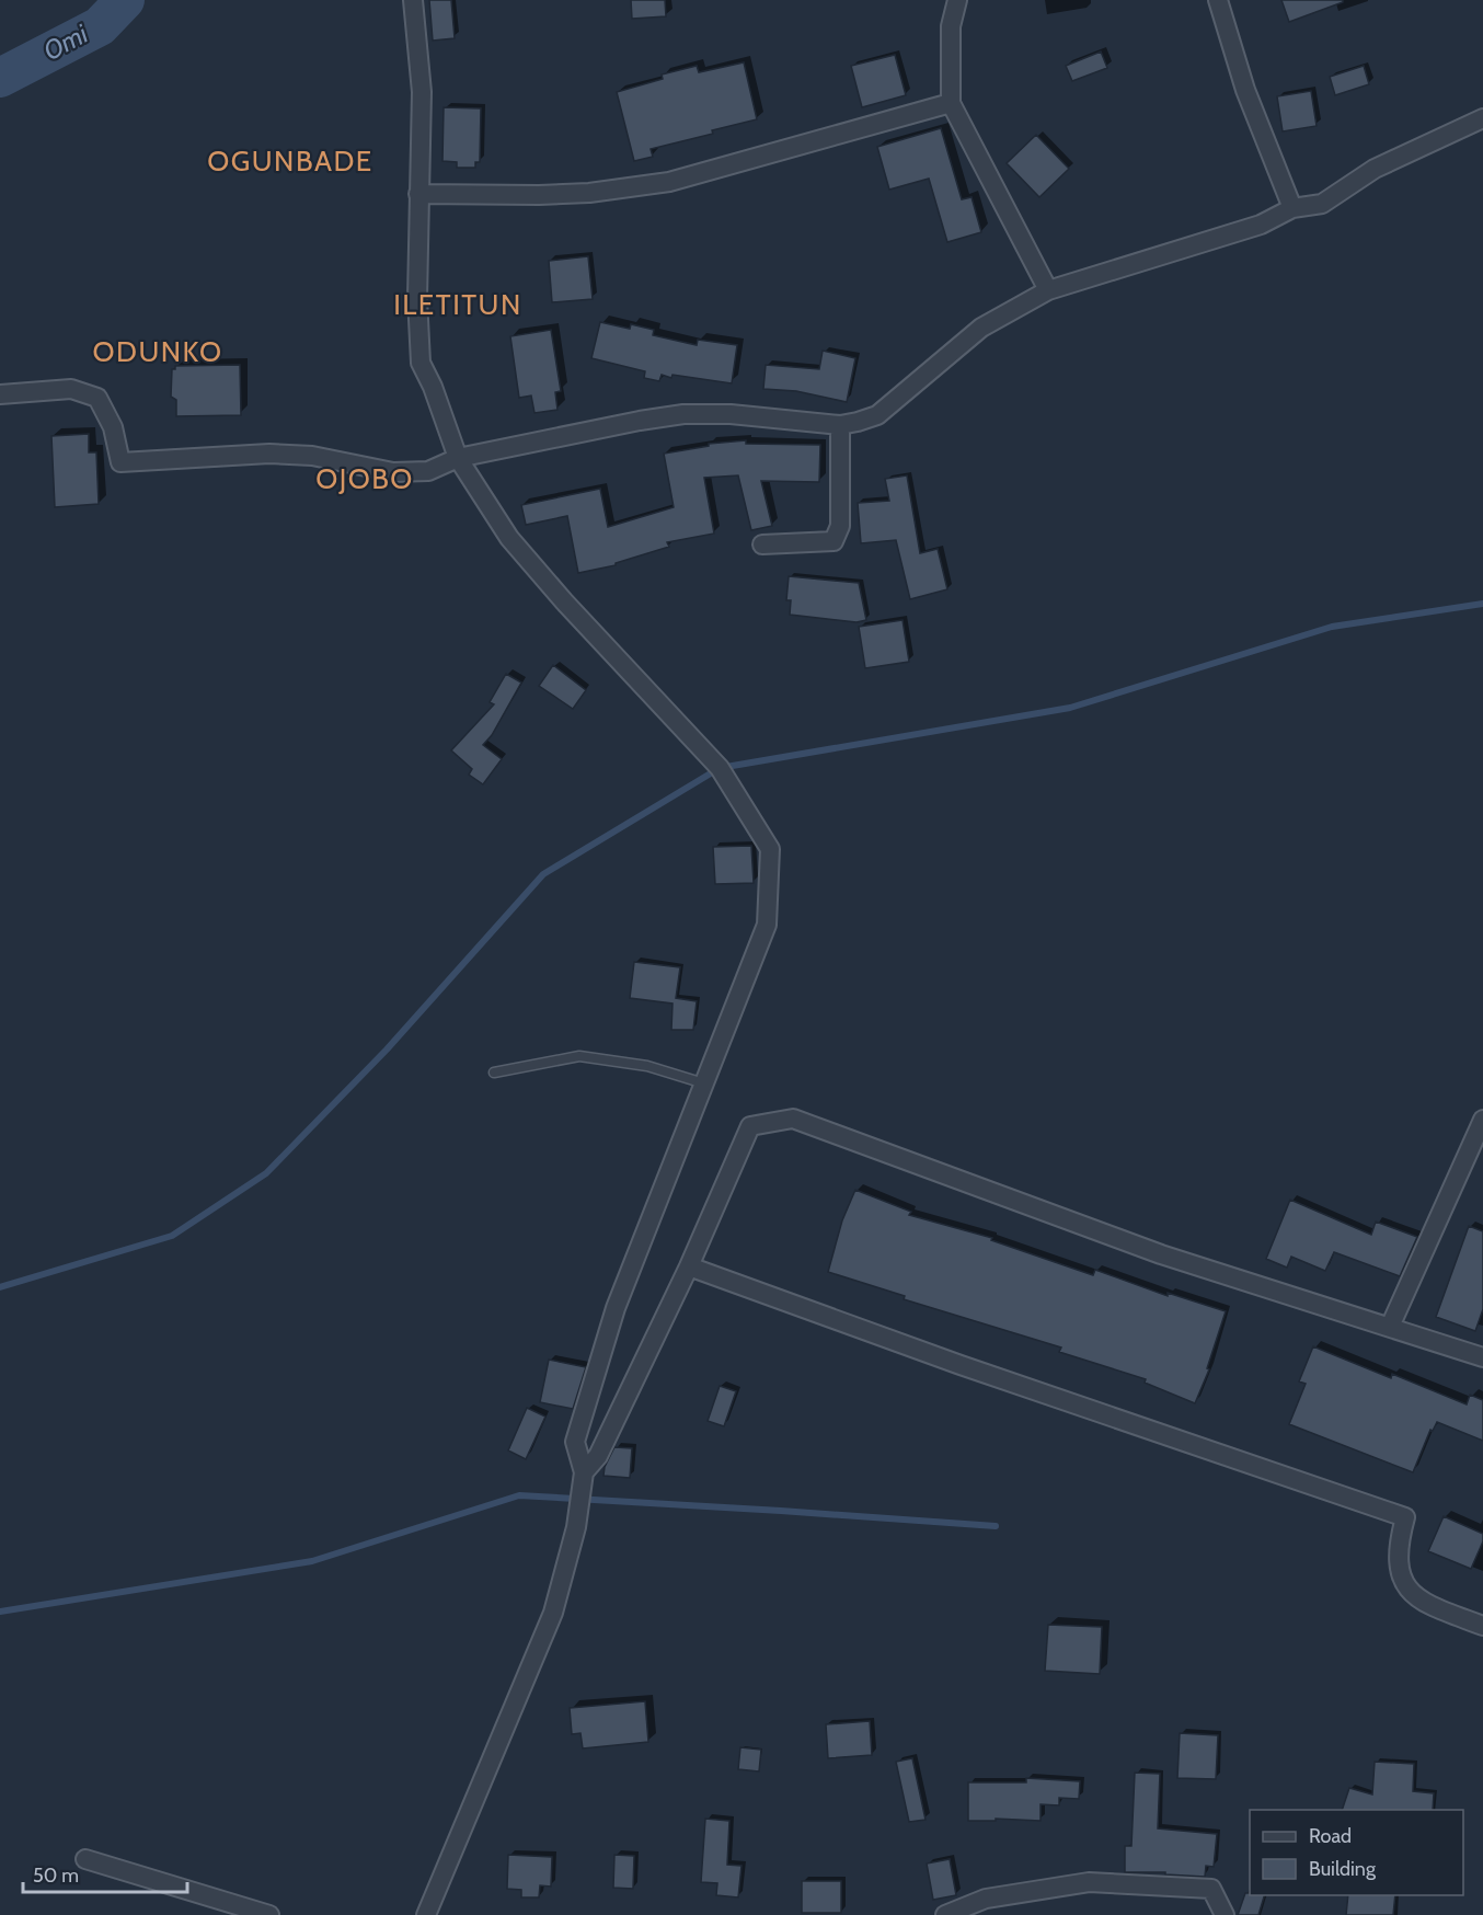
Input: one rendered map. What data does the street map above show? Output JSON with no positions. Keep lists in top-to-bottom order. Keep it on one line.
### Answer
{"districts":["OGUNBADE","ILETITUN","ODUNKO","OJOBO"],"water":["Omi"],"legend":["Road","Building"],"scale_bar":"50 m"}
